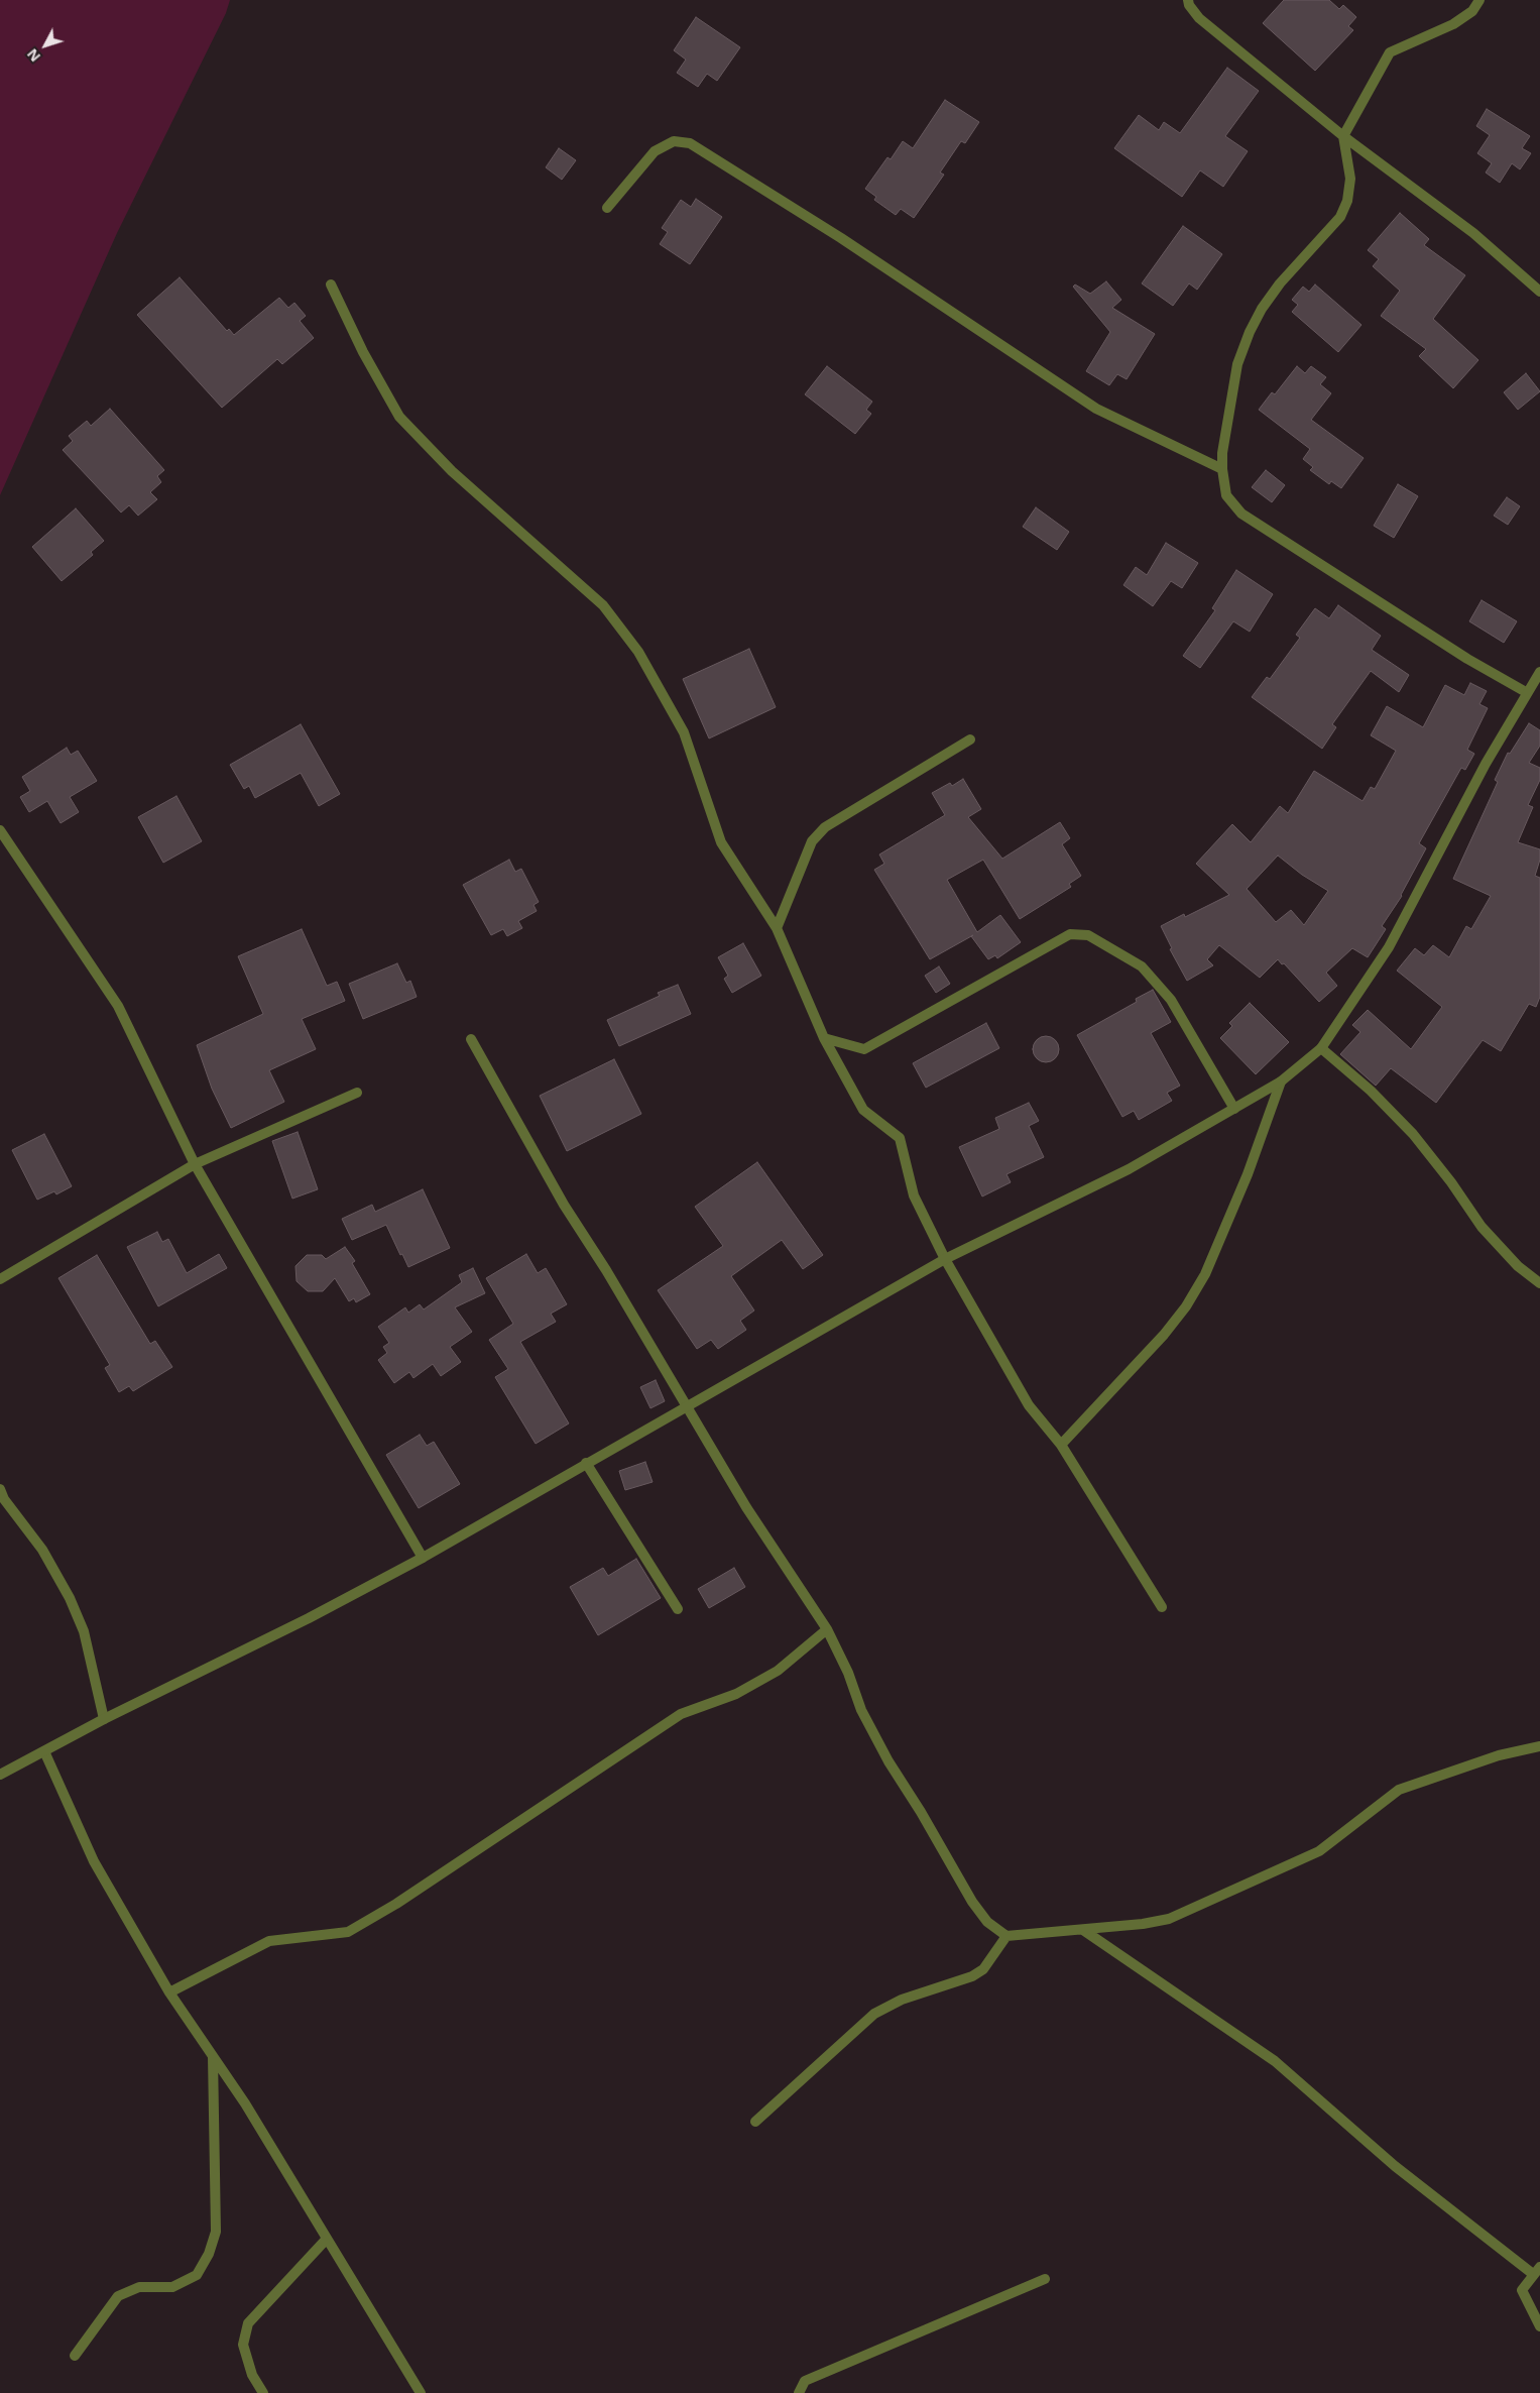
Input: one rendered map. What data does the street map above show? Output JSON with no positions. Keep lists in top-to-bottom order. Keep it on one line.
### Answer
{"north":"bottom left"}
